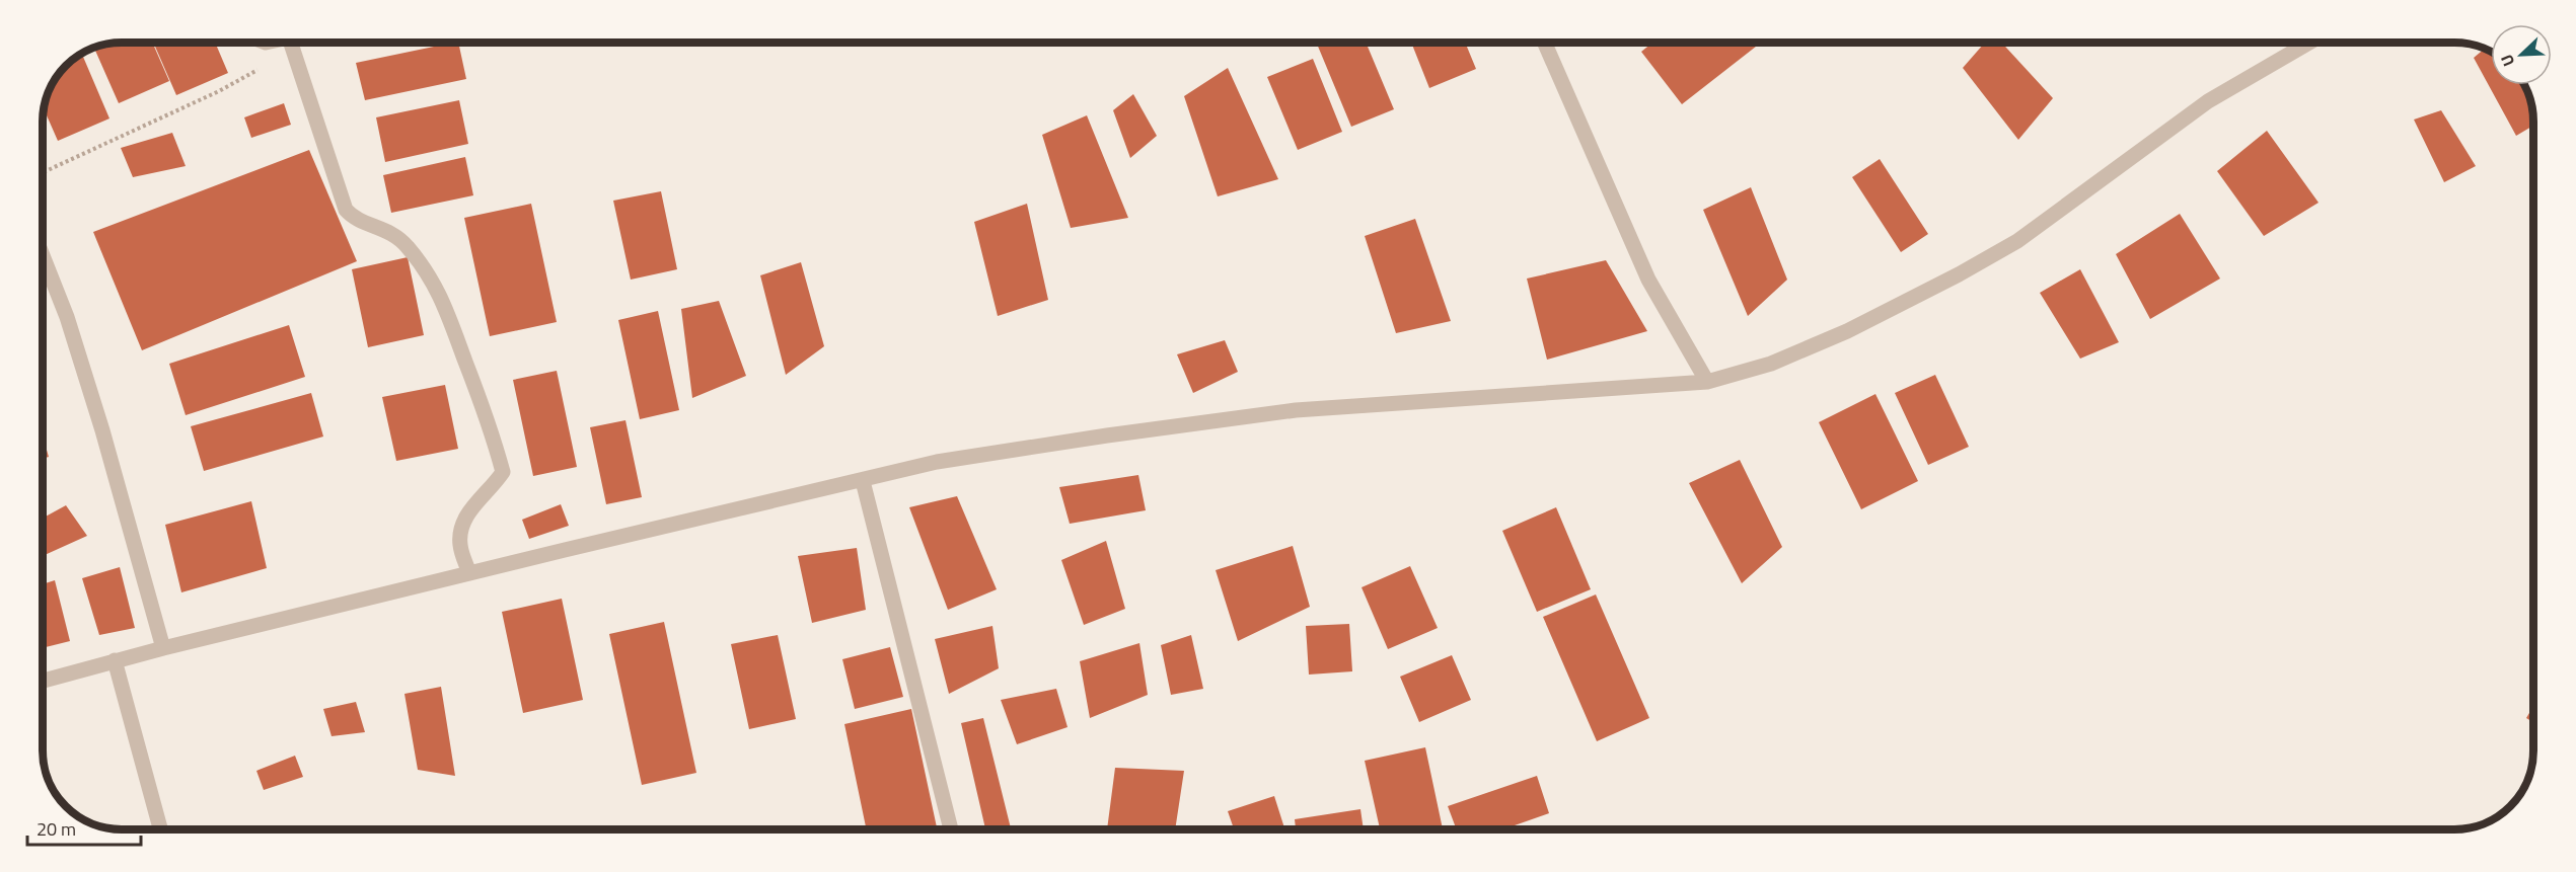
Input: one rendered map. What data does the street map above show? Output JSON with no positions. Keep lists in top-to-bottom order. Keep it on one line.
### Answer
{"scale_bar":"20 m","north":"bottom left"}
